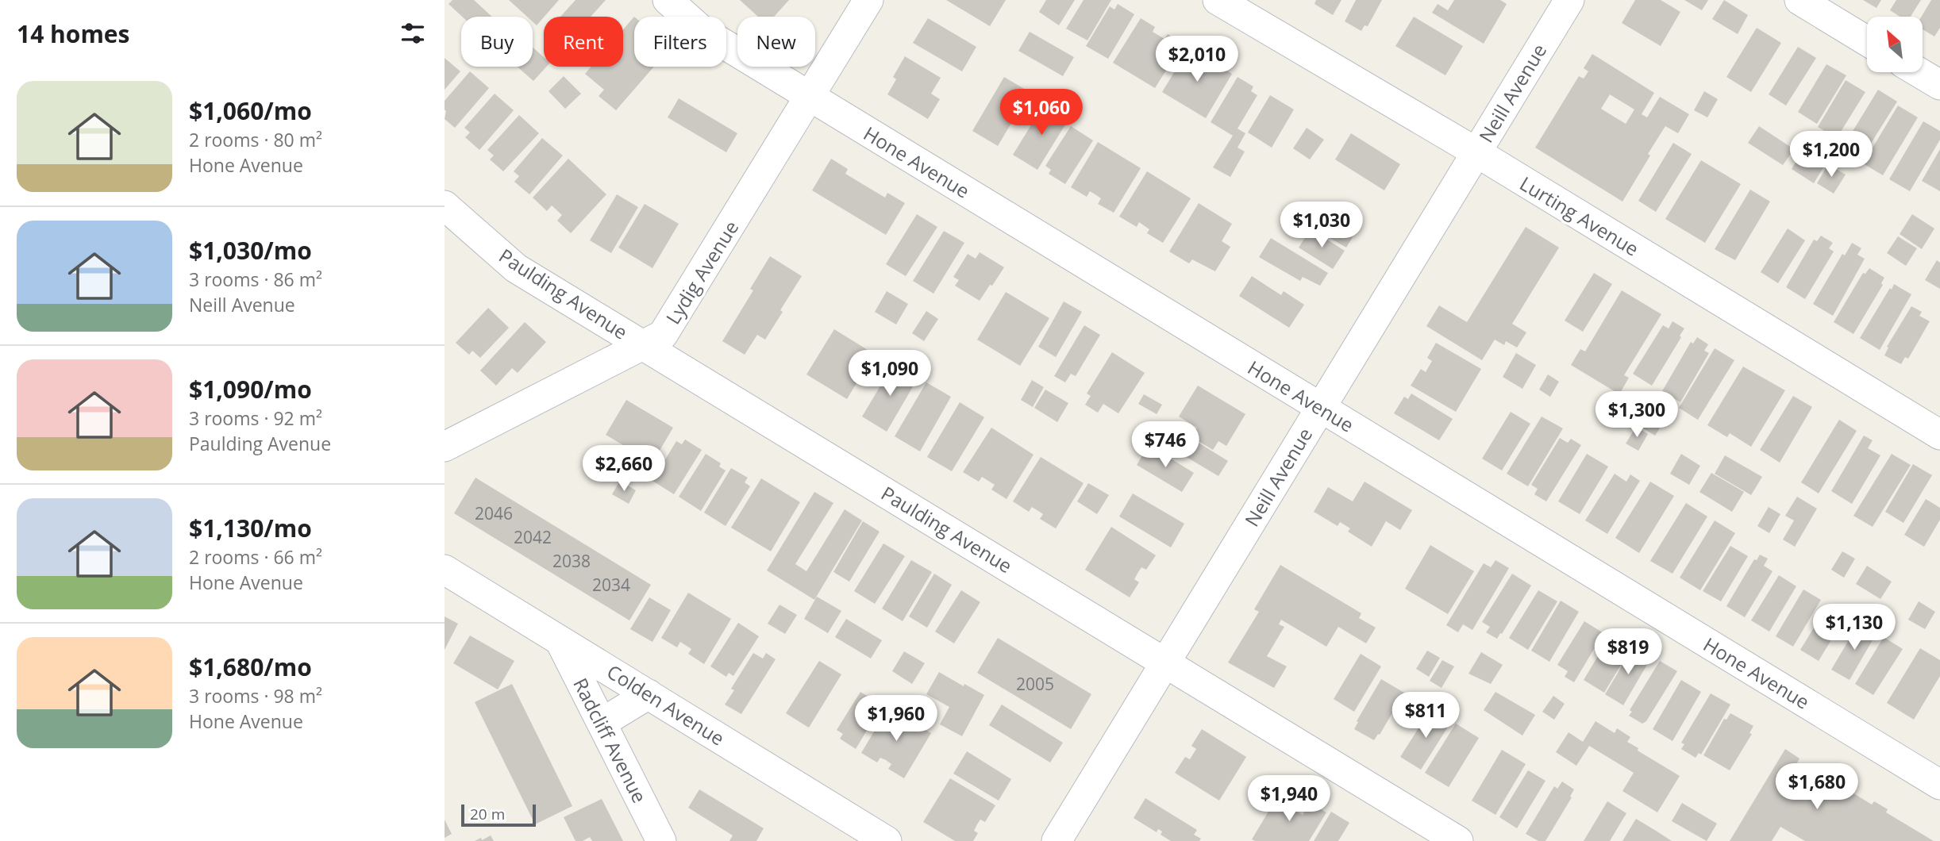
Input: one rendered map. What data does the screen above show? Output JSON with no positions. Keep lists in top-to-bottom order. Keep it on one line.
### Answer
{"streets":{"street":["Neill Avenue","Hone Avenue","Lurting Avenue","Lydig Avenue","Paulding Avenue","Colden Avenue","Radcliff Avenue"]},"crossings":[["Neill Avenue","Hone Avenue"],["Neill Avenue","Lurting Avenue"],["Neill Avenue","Paulding Avenue"],["Hone Avenue","Lydig Avenue"],["Lydig Avenue","Paulding Avenue"],["Colden Avenue","Radcliff Avenue"]],"house_numbers":["2046","2042","2038","2034","2005"],"scale_bar":"20 m","north":"top left","page":{"heading":"14 homes","chip":["Buy","Rent","Filters","New"],"price":["$2,010","$1,060","$1,200","$1,030","$1,090","$1,300","$746","$2,660","$1,130","$819","$811","$1,960","$1,680","$1,940"],"list":[{"name":"$1,060/mo","note":"2 rooms · 80 m² · Hone Avenue"},{"name":"$1,030/mo","note":"3 rooms · 86 m² · Neill Avenue"},{"name":"$1,090/mo","note":"3 rooms · 92 m² · Paulding Avenue"},{"name":"$1,130/mo","note":"2 rooms · 66 m² · Hone Avenue"},{"name":"$1,680/mo","note":"3 rooms · 98 m² · Hone Avenue"}],"scale":"20 m"}}
